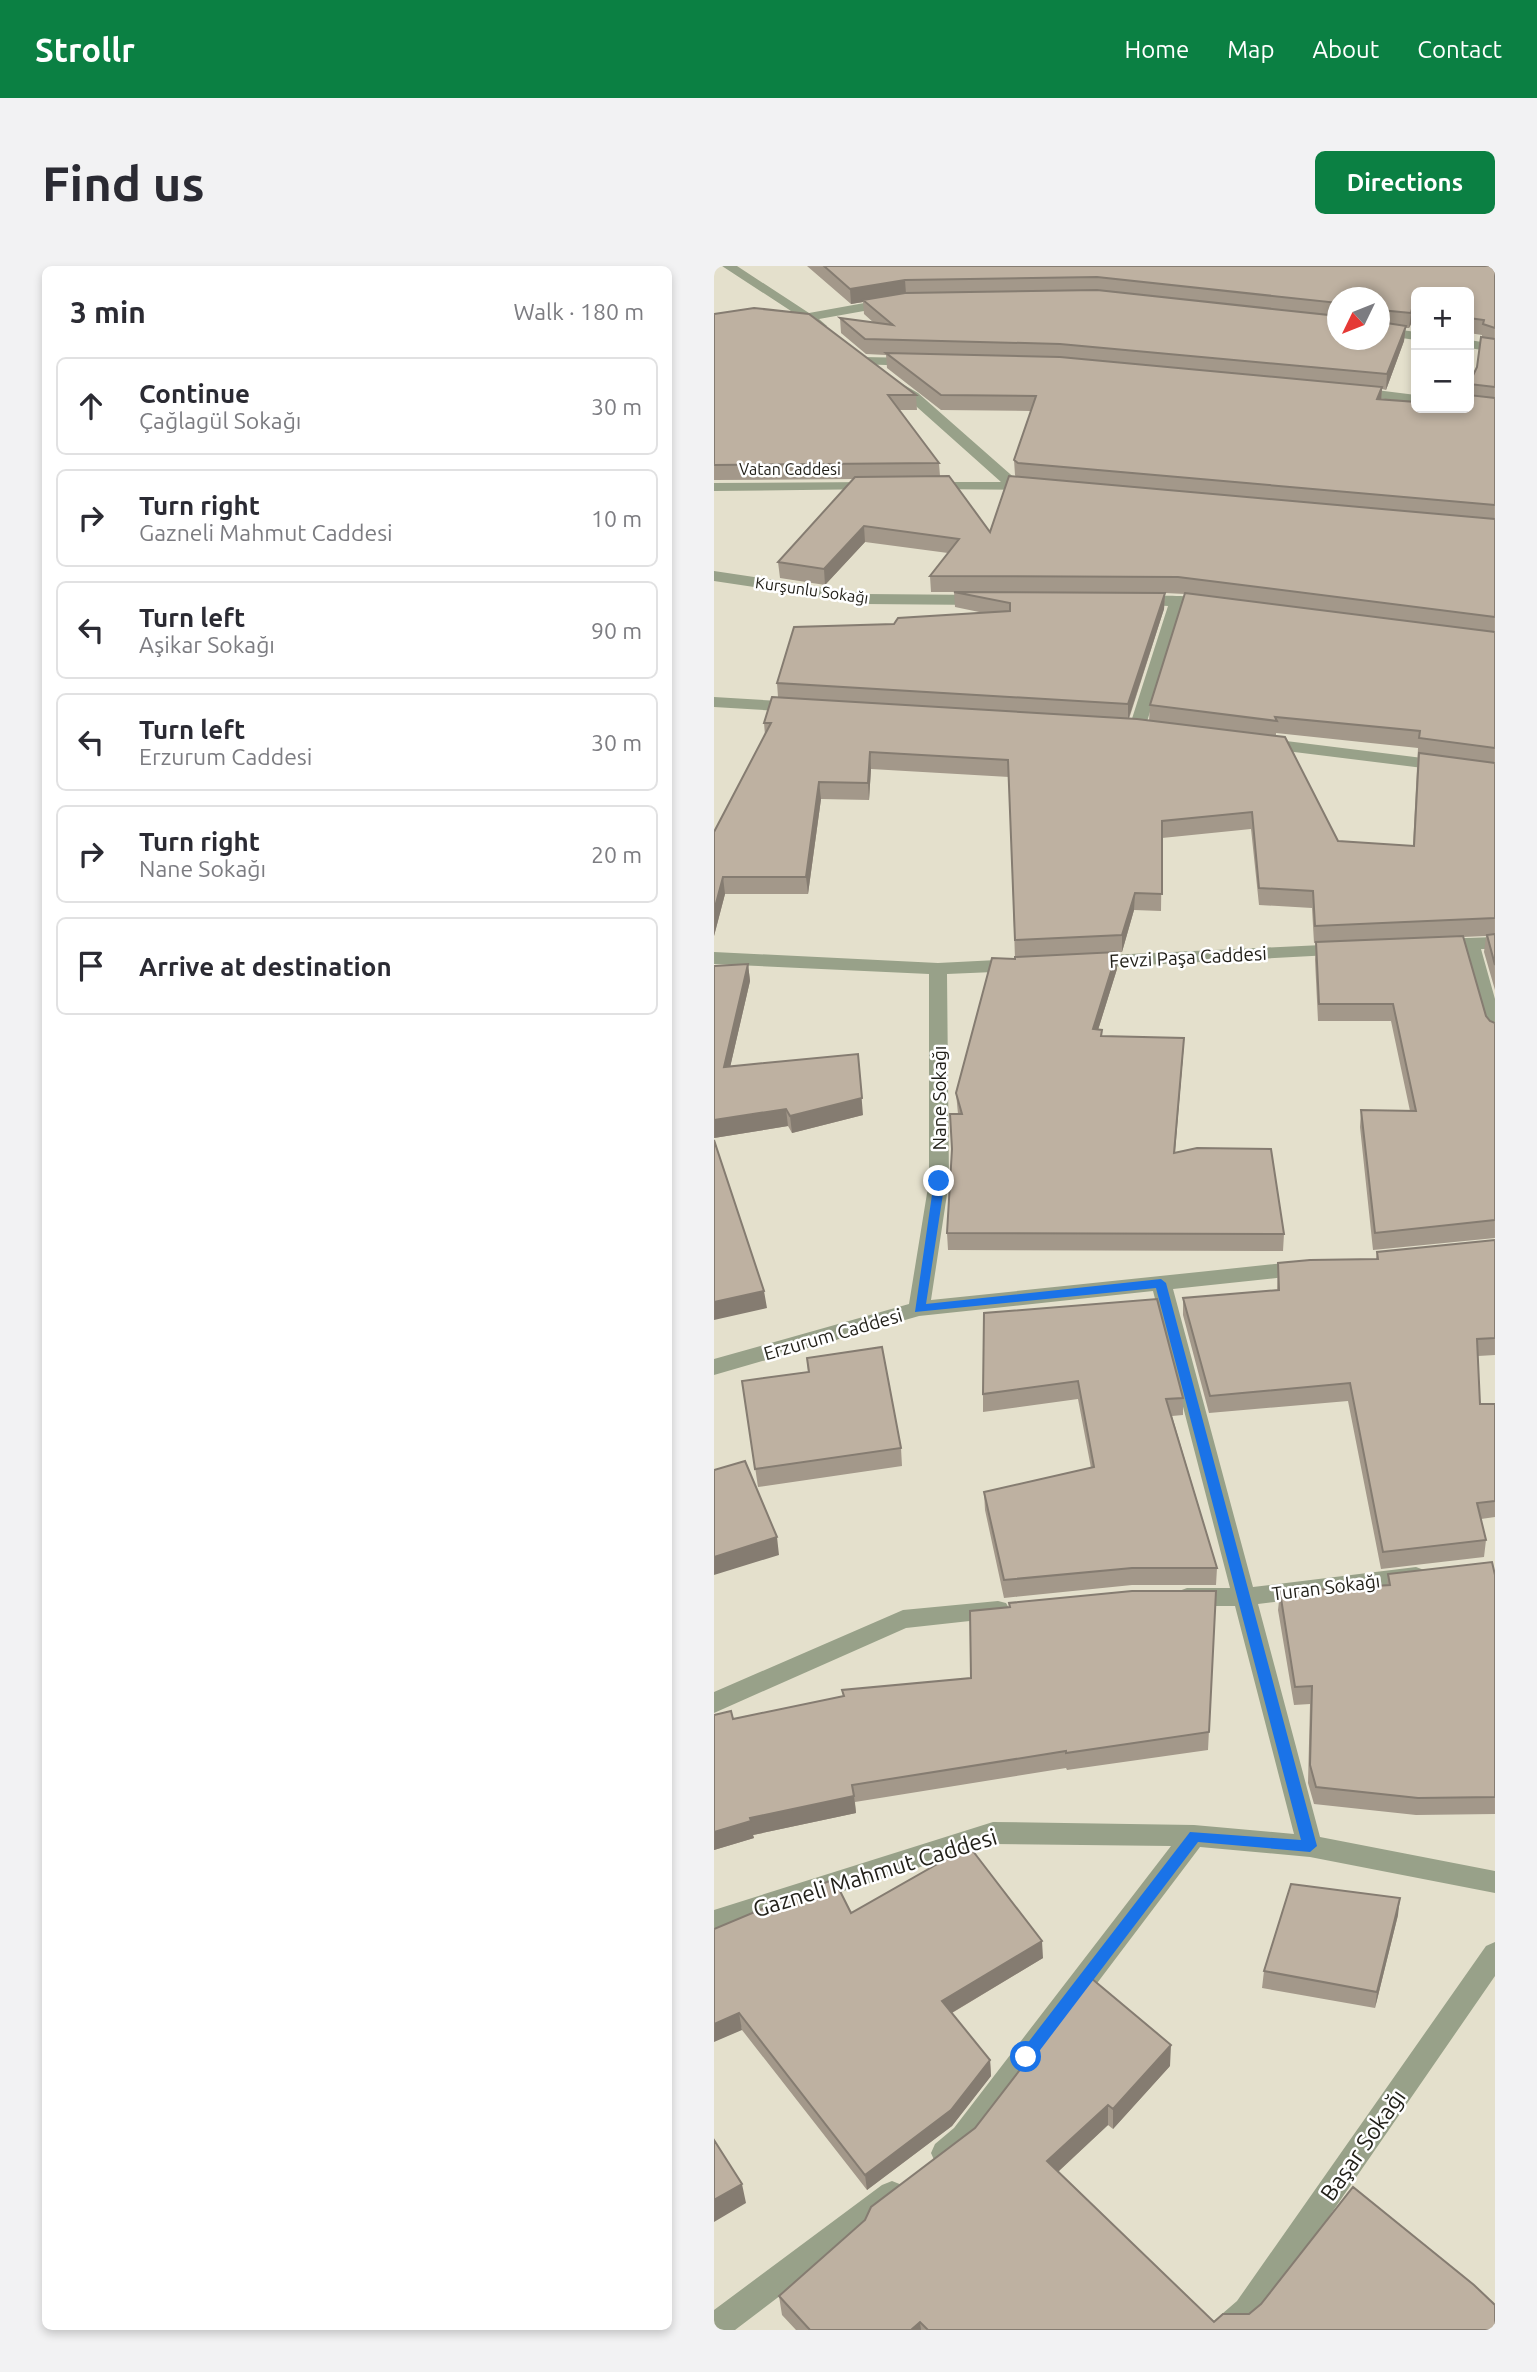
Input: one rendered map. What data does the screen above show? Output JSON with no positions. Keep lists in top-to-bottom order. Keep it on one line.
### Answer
{"streets":{"street":["Vatan Caddesi","Kurşunlu Sokağı","Fevzi Paşa Caddesi","Nane Sokağı","Erzurum Caddesi","Turan Sokağı","Gazneli Mahmut Caddesi","Başar Sokağı"]},"crossings":[["Nane Sokağı","Erzurum Caddesi"]],"north":"bottom left","page":{"header":"Strollr","nav":["Home","Map","About","Contact"],"buttons":"Directions","title":"Find us","heading":["3 min","Walk · 180 m"],"map_buttons":["+","−"],"list":[["Continue","Çağlagül Sokağı","30 m"],["Turn right","Gazneli Mahmut Caddesi","10 m"],["Turn left","Aşikar Sokağı","90 m"],["Turn left","Erzurum Caddesi","30 m"],["Turn right","Nane Sokağı","20 m"],"Arrive at destination"]}}
